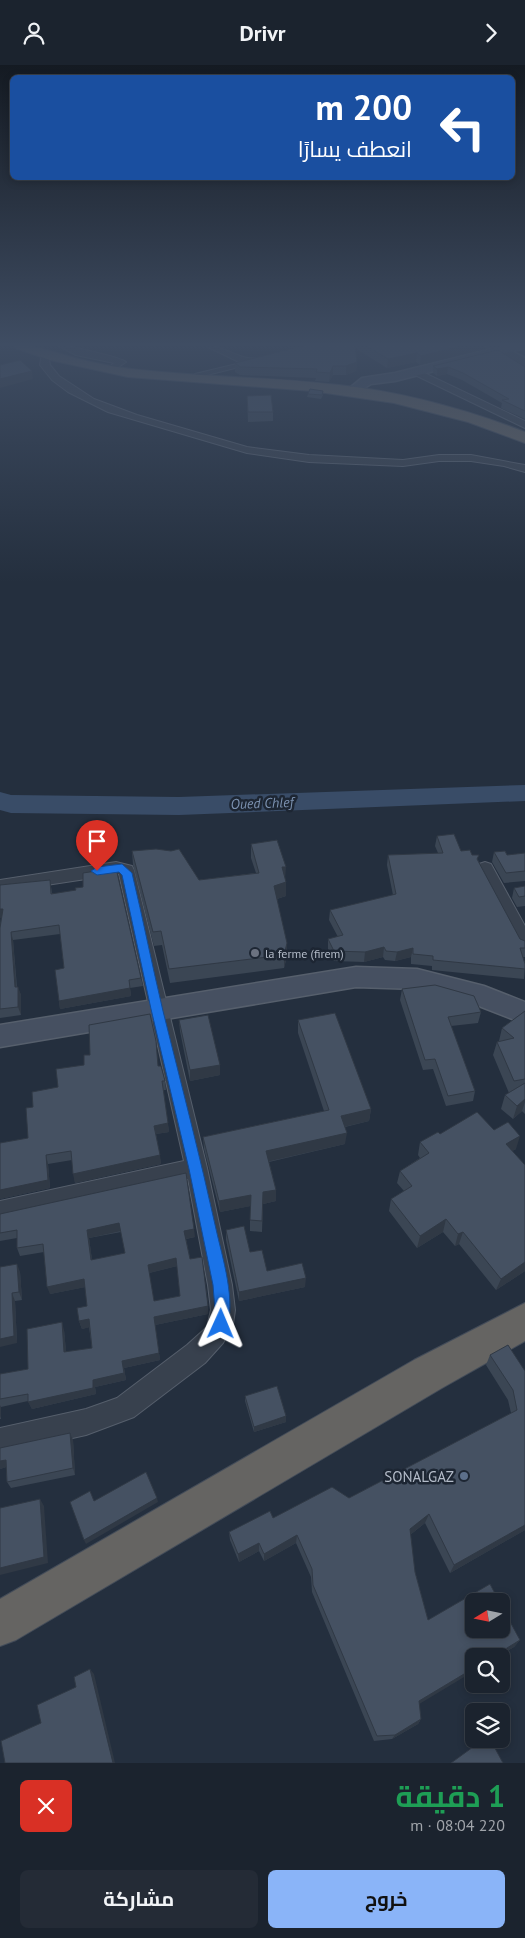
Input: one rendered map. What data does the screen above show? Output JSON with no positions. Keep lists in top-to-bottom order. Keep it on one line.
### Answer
{"water":["Oued Chlef"],"places":["la ferme (firem)","SONALGAZ"],"north":"left","page":{"header":"Drivr","turn":["200 m","انعطف يسارًا"],"heading":["1 دقيقة","220 m · 08:04"],"buttons":["خروج","مشاركة"]}}
